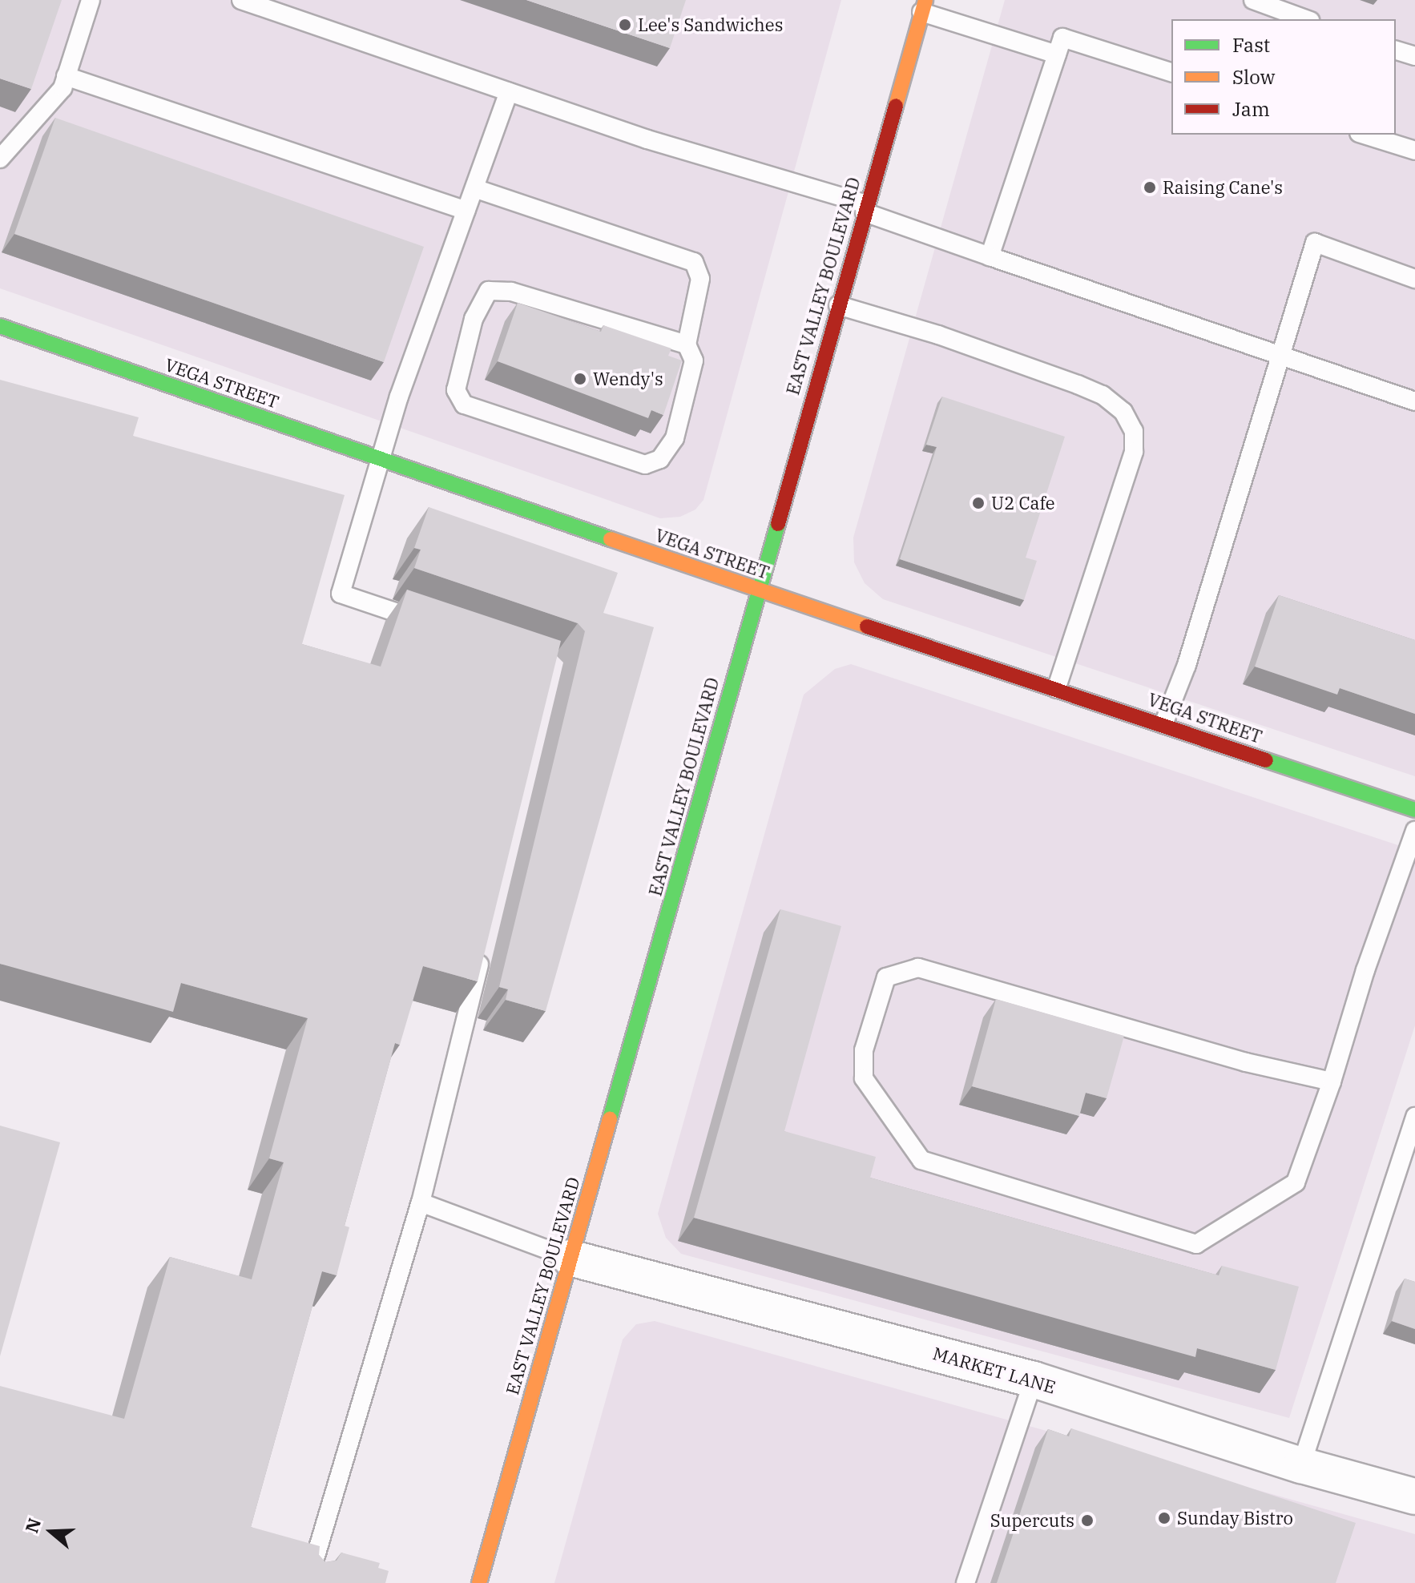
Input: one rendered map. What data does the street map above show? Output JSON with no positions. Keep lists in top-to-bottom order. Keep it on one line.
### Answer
{"streets":{"main road":["EAST VALLEY BOULEVARD","VEGA STREET"],"street":["MARKET LANE"]},"crossings":[["EAST VALLEY BOULEVARD","VEGA STREET"],["EAST VALLEY BOULEVARD","MARKET LANE"]],"places":["Lee's Sandwiches","Raising Cane's","Wendy's","U2 Cafe","Sunday Bistro","Supercuts"],"legend":["Fast","Slow","Jam"],"north":"left"}
